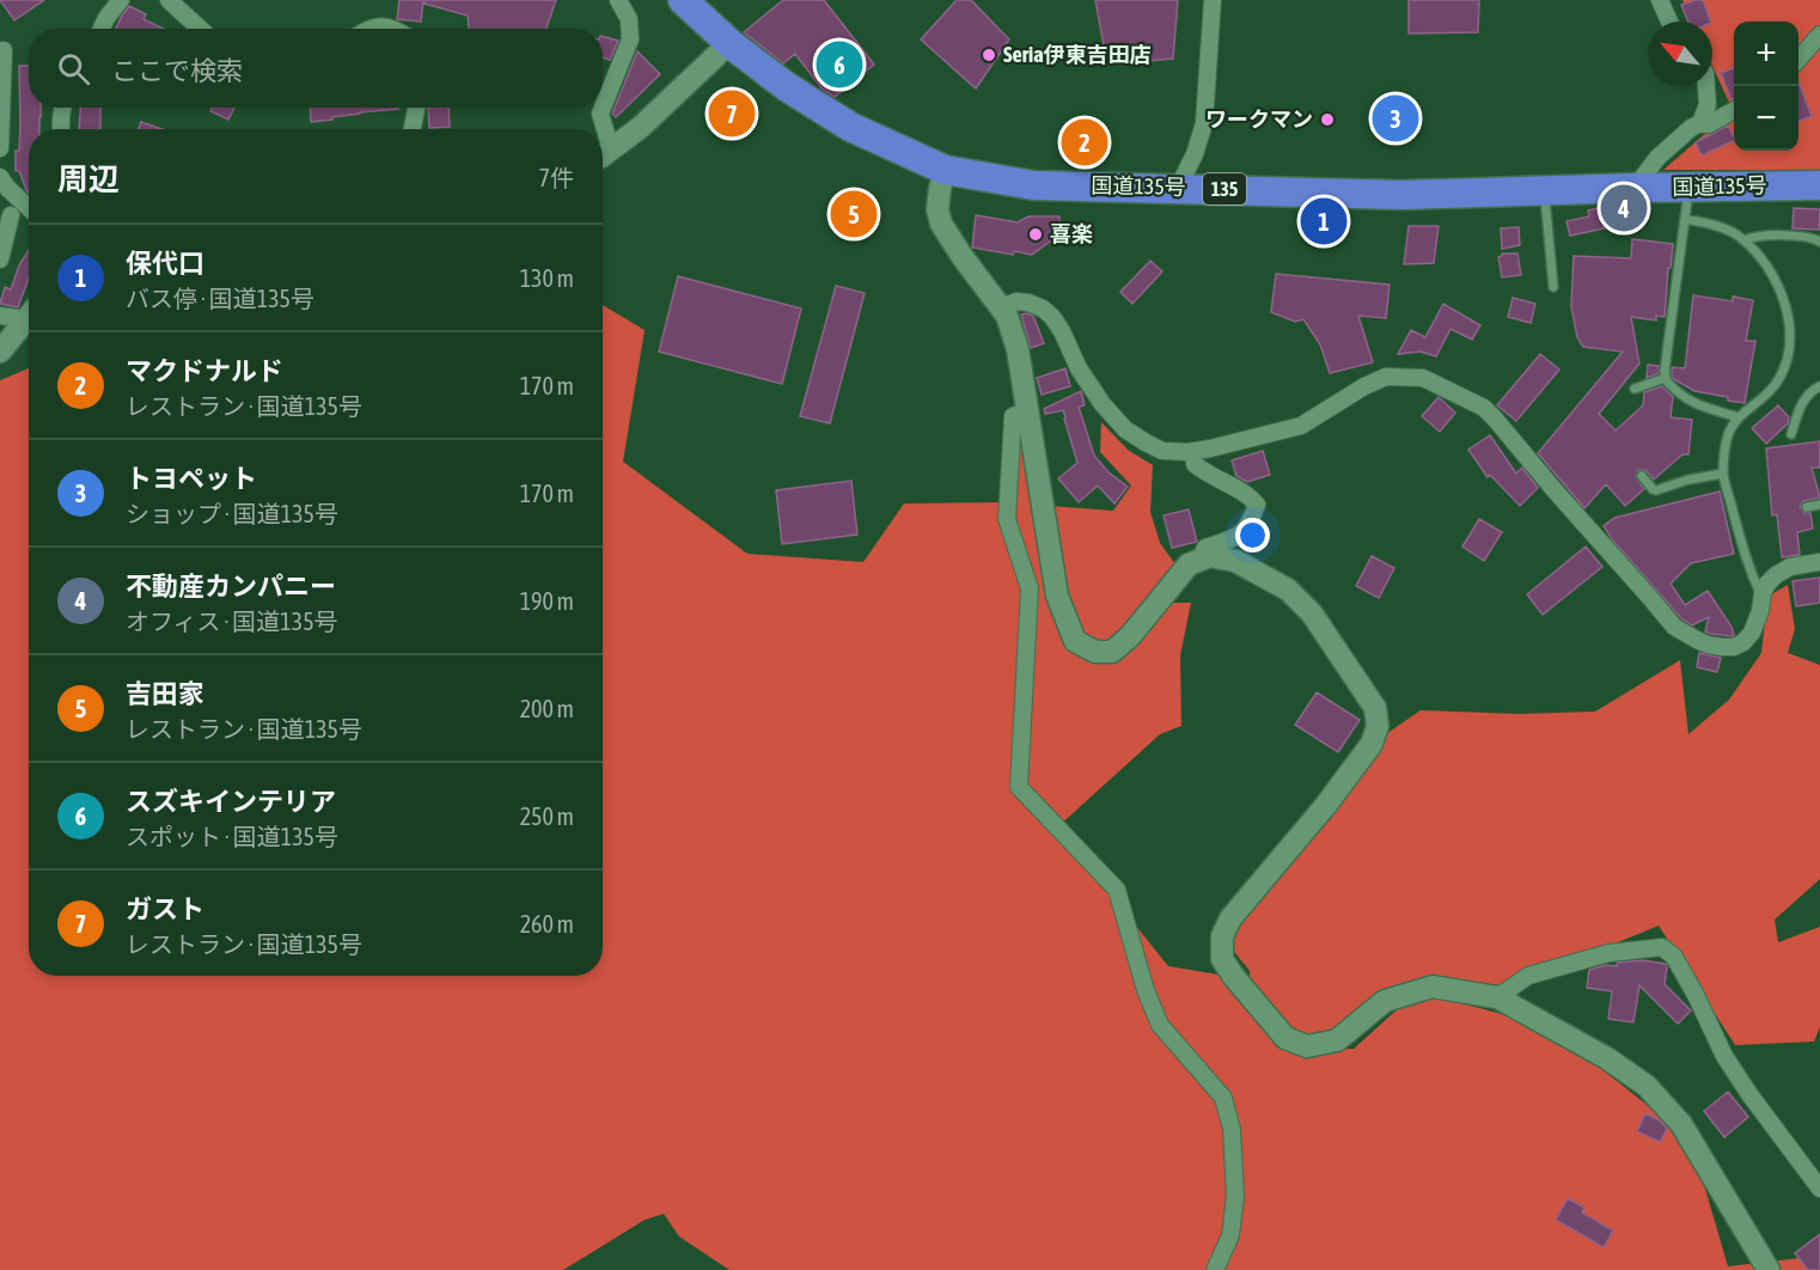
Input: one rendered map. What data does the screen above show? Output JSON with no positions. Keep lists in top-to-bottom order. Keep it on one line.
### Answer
{"streets":{"highway":["国道135号","135"]},"places":["Seria伊東吉田店","ワークマン","喜楽"],"north":"top left","page":{"map_buttons":["+","−"],"search":"ここで検索","pins":["6","7","3","2","4","5","1"],"heading":["周辺","7件"],"list":[{"mark":"1","name":"保代口","note":"バス停 · 国道135号","value":"130 m"},{"mark":"2","name":"マクドナルド","note":"レストラン · 国道135号","value":"170 m"},{"mark":"3","name":"トヨペット","note":"ショップ · 国道135号","value":"170 m"},{"mark":"4","name":"不動産カンパニー","note":"オフィス · 国道135号","value":"190 m"},{"mark":"5","name":"吉田家","note":"レストラン · 国道135号","value":"200 m"},{"mark":"6","name":"スズキインテリア","note":"スポット · 国道135号","value":"250 m"},{"mark":"7","name":"ガスト","note":"レストラン · 国道135号","value":"260 m"}]}}
